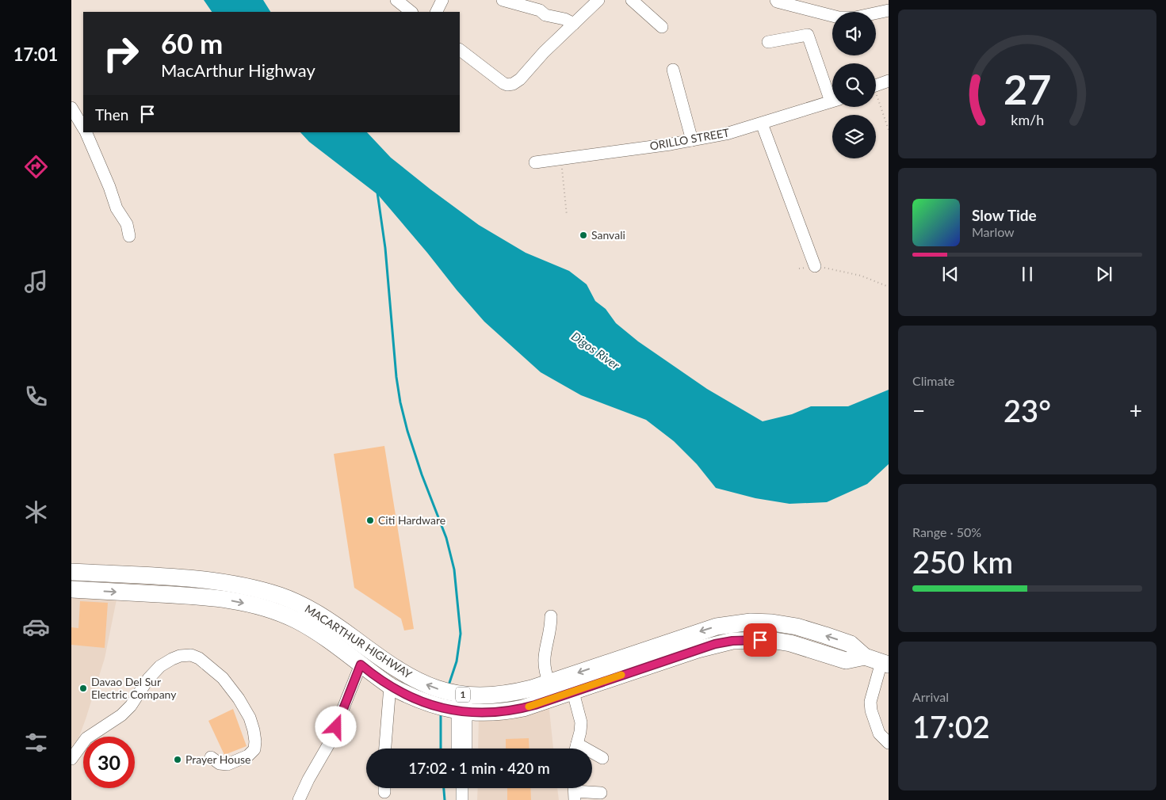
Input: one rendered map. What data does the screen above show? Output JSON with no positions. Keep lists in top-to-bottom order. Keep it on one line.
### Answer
{"streets":{"highway":["MACARTHUR HIGHWAY","1"],"street":["ORILLO STREET"]},"water":["Digos River"],"places":["Sanvali","Citi Hardware","Davao Del Sur Electric Company","Prayer House"],"page":{"tabs":"17:01","turn":["60 m","MacArthur Highway"],"then":"Then","song":["Slow Tide","Marlow"],"tile":["Climate",["Range · 50%","250 km"],["Arrival","17:02"]],"heat":["−","23°","+"],"limit":"30","trip":"17:02 · 1 min · 420 m","gauge":["27","km/h"]}}
